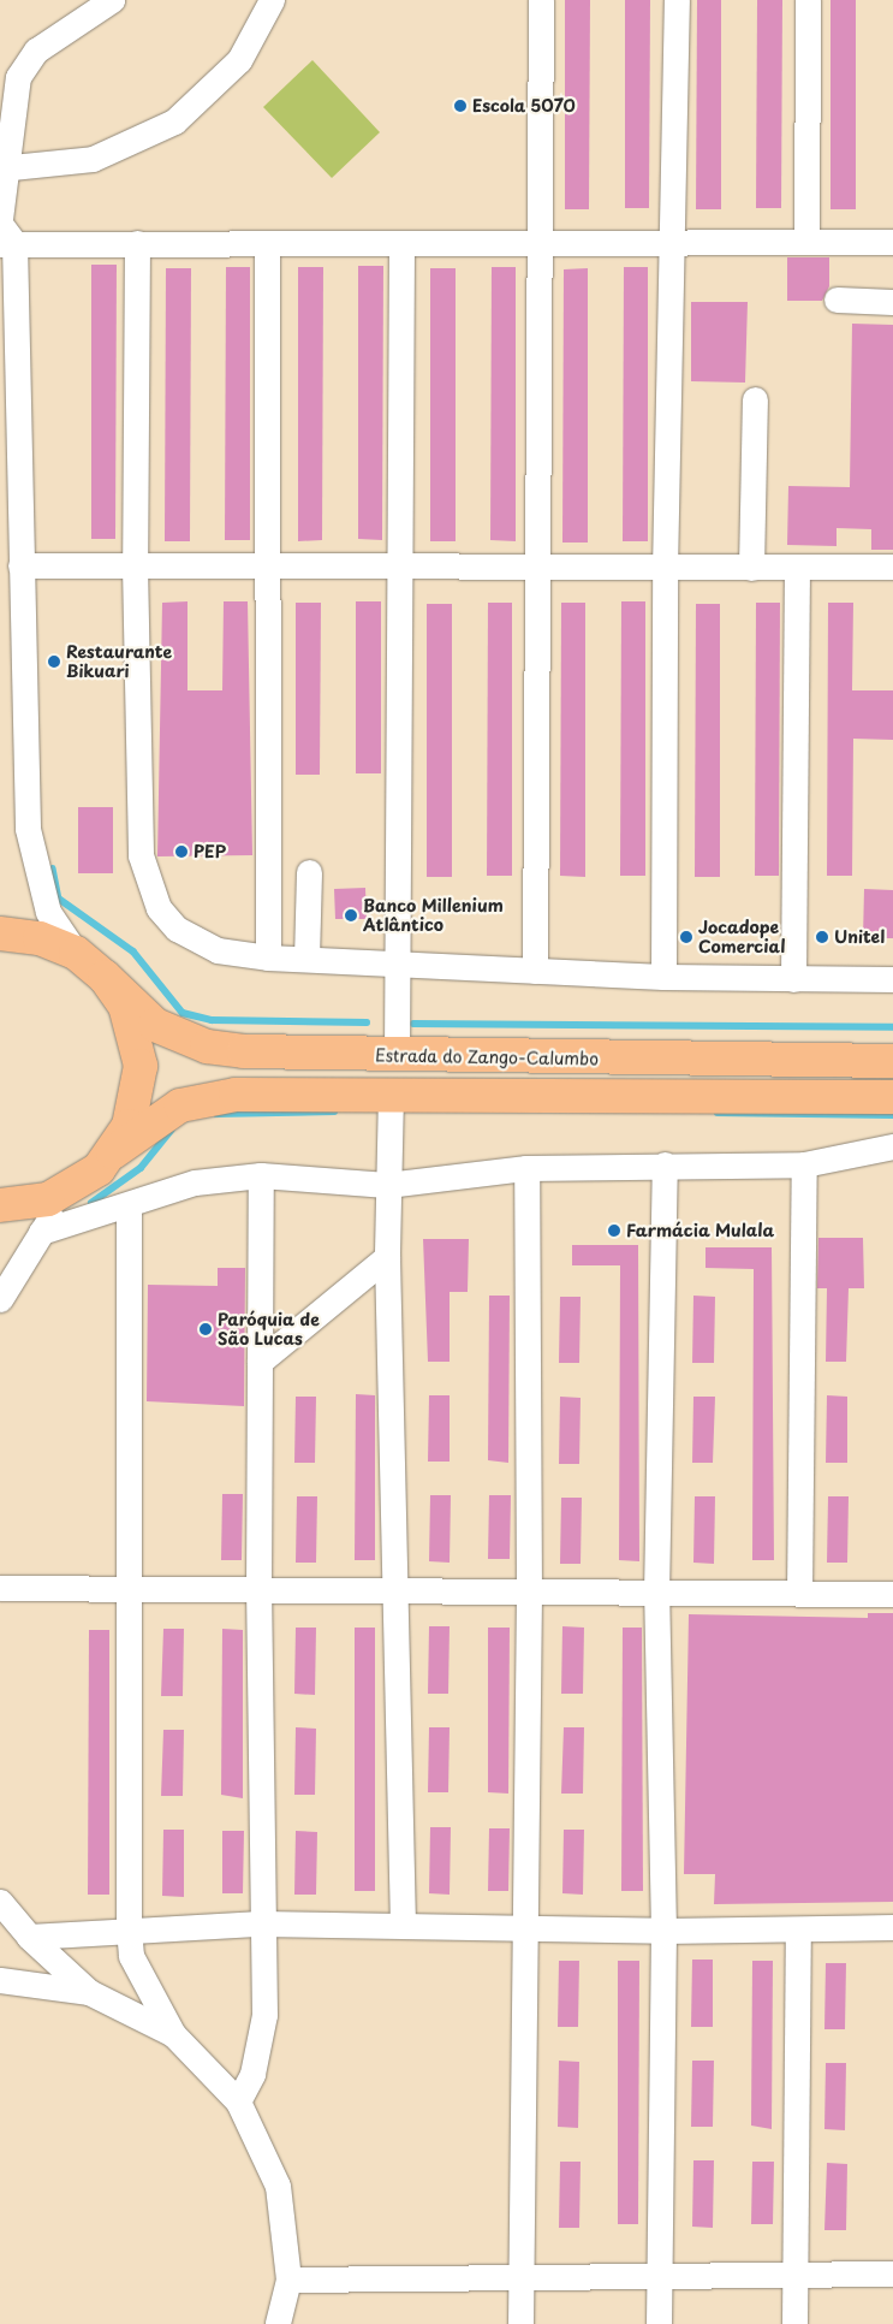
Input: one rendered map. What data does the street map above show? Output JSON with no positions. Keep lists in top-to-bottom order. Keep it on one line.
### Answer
{"streets":{"main road":["Estrada do Zango-Calumbo"]},"places":["Escola 5070","Restaurante Bikuari","PEP","Banco Millenium Atlântico","Jocadope Comercial","Unitel","Farmácia Mulala","Paróquia de São Lucas"]}
